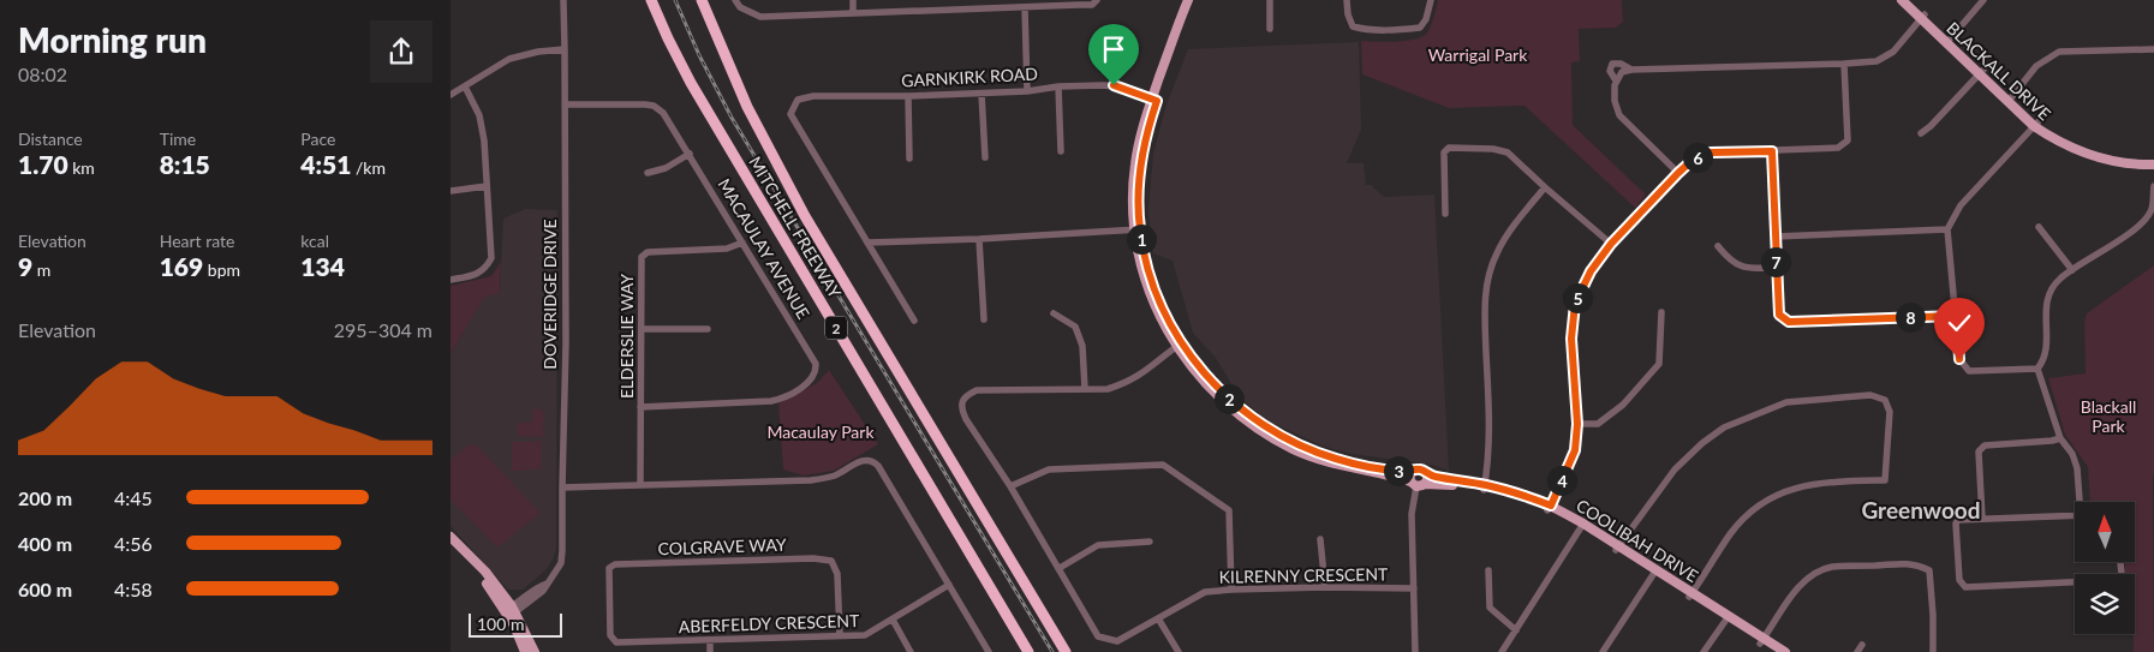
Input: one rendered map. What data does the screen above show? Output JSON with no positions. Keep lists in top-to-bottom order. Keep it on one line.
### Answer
{"streets":{"highway":["MITCHELL FREEWAY","2"],"main road":["BLACKALL DRIVE","COOLIBAH DRIVE"],"street":["GARNKIRK ROAD","MACAULAY AVENUE","DOVERIDGE DRIVE","ELDERSLIE WAY","COLGRAVE WAY","KILRENNY CRESCENT","ABERFELDY CRESCENT"]},"crossings":[["GARNKIRK ROAD","COOLIBAH DRIVE"],["MACAULAY AVENUE","DOVERIDGE DRIVE"],["MACAULAY AVENUE","ELDERSLIE WAY"],["COLGRAVE WAY","ABERFELDY CRESCENT"]],"districts":["Greenwood"],"parks":["Warrigal Park","Blackall Park","Macaulay Park"],"scale_bar":"100 m","north":"top","page":{"heading":["Morning run","08:02"],"stats":[["Distance","1.70 km"],["Time","8:15"],["Pace","4:51 /km"],["Elevation","9 m"],["Heart rate","169 bpm"],["kcal","134"]],"pins":["6","1","7","5","8","2","3","4"],"chart":["Elevation","295–304 m"],"list":[{"name":"200 m","note":"4:45"},{"name":"400 m","note":"4:56"},{"name":"600 m","note":"4:58"}],"scale":"100 m"}}
